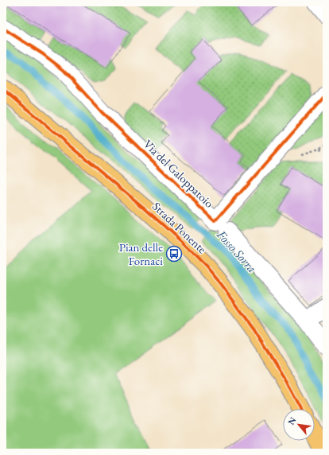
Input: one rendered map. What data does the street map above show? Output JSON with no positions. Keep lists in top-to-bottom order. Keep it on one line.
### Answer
{"streets":{"main road":["Strada Ponente"],"street":["Via del Galoppatoio"]},"water":["Fosso Sorra"],"places":{"bus stop":["Pian delle Fornaci"]},"north":"top left"}
